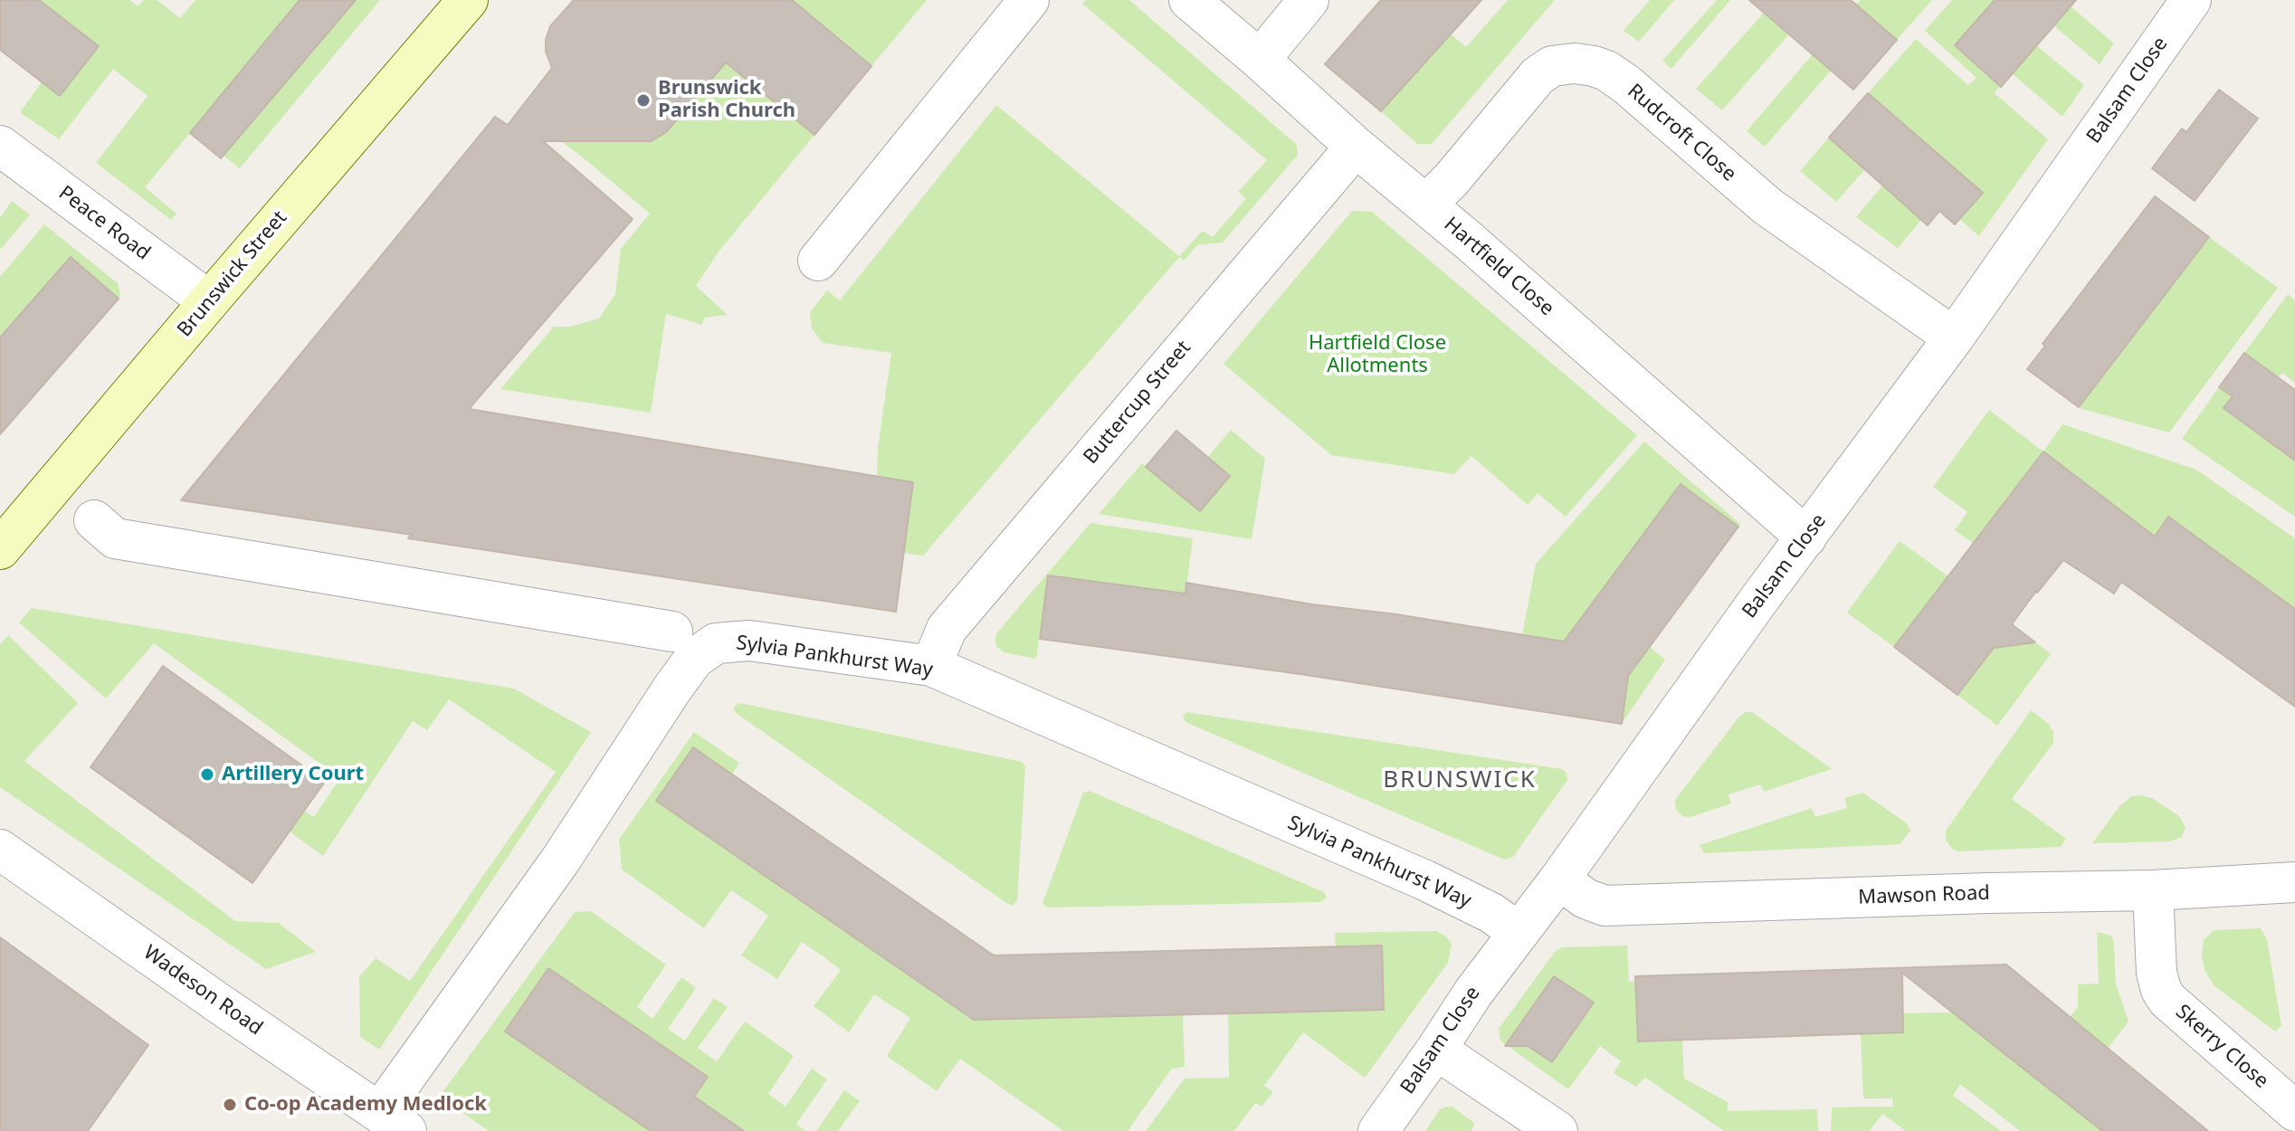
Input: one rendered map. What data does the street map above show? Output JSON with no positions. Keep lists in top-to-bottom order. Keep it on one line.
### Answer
{"streets":{"street":["Balsam Close","Rudcroft Close","Peace Road","Hartfield Close","Brunswick Street","Buttercup Street","Sylvia Pankhurst Way","Mawson Road","Wadeson Road","Skerry Close"]},"crossings":[["Balsam Close","Rudcroft Close"],["Balsam Close","Hartfield Close"],["Balsam Close","Sylvia Pankhurst Way"],["Balsam Close","Mawson Road"],["Rudcroft Close","Hartfield Close"],["Peace Road","Brunswick Street"],["Hartfield Close","Buttercup Street"],["Buttercup Street","Sylvia Pankhurst Way"],["Sylvia Pankhurst Way","Wadeson Road"],["Mawson Road","Skerry Close"]],"districts":["BRUNSWICK"],"parks":["Hartfield Close Allotments"],"places":["Brunswick Parish Church","Artillery Court","Co-op Academy Medlock"]}
